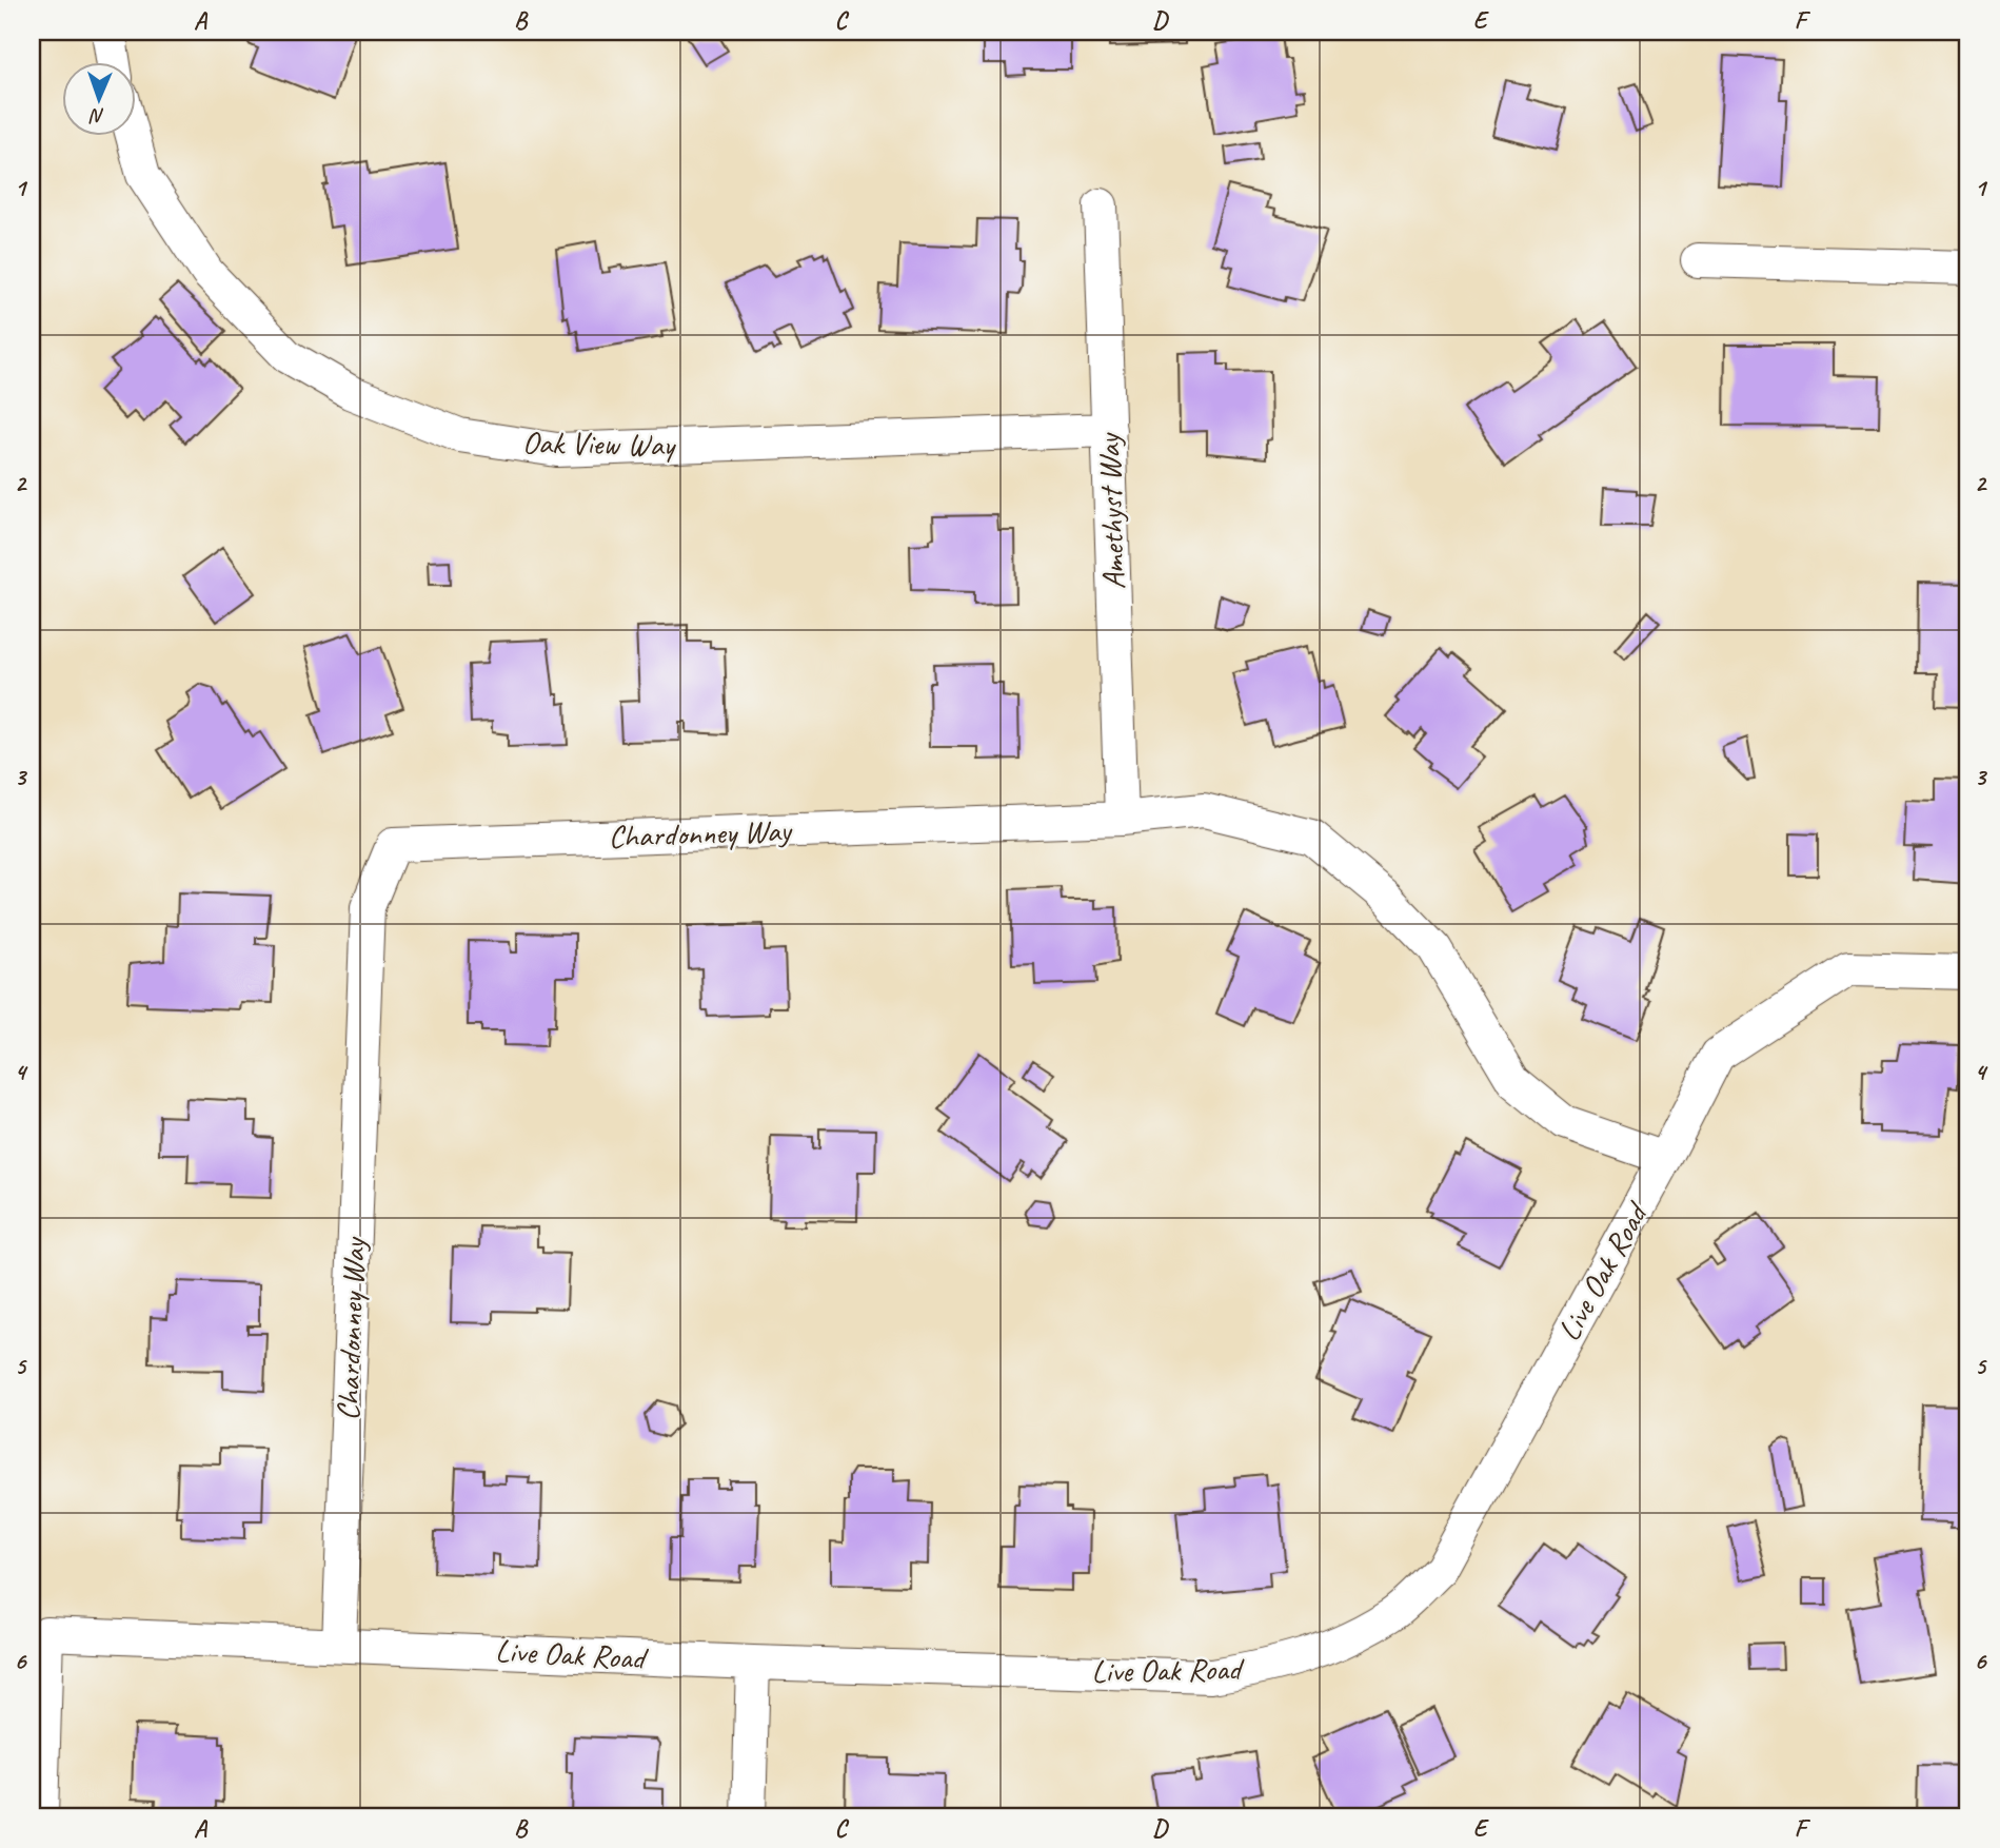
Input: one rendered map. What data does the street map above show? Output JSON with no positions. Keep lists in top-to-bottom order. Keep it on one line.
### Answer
{"streets":{"street":["Oak View Way","Amethyst Way","Chardonney Way","Live Oak Road"]},"crossings":[["Oak View Way","Amethyst Way"],["Amethyst Way","Chardonney Way"],["Chardonney Way","Live Oak Road"]],"north":"bottom","grid":{"columns":["A","B","C","D","E","F"],"rows":["1","2","3","4","5","6"]}}
